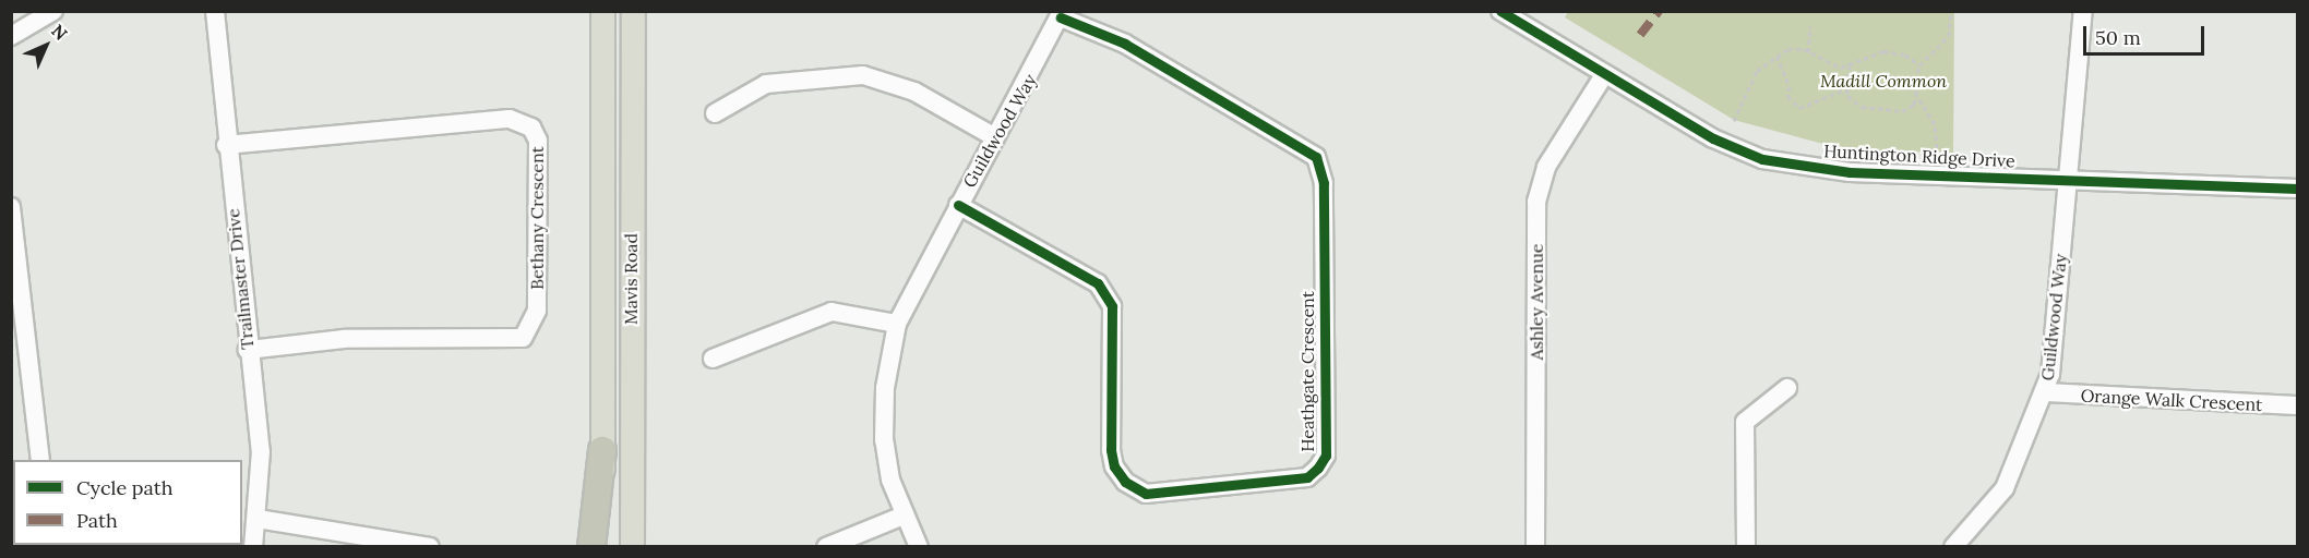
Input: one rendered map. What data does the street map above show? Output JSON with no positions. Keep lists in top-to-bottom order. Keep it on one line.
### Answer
{"streets":{"main road":["Mavis Road"],"street":["Guildwood Way","Huntington Ridge Drive","Bethany Crescent","Trailmaster Drive","Ashley Avenue","Heathgate Crescent","Orange Walk Crescent"]},"crossings":[["Guildwood Way","Huntington Ridge Drive"],["Guildwood Way","Heathgate Crescent"],["Guildwood Way","Orange Walk Crescent"],["Huntington Ridge Drive","Ashley Avenue"],["Bethany Crescent","Trailmaster Drive"]],"parks":["Madill Common"],"legend":["Cycle path","Path"],"scale_bar":"50 m","north":"top right"}
